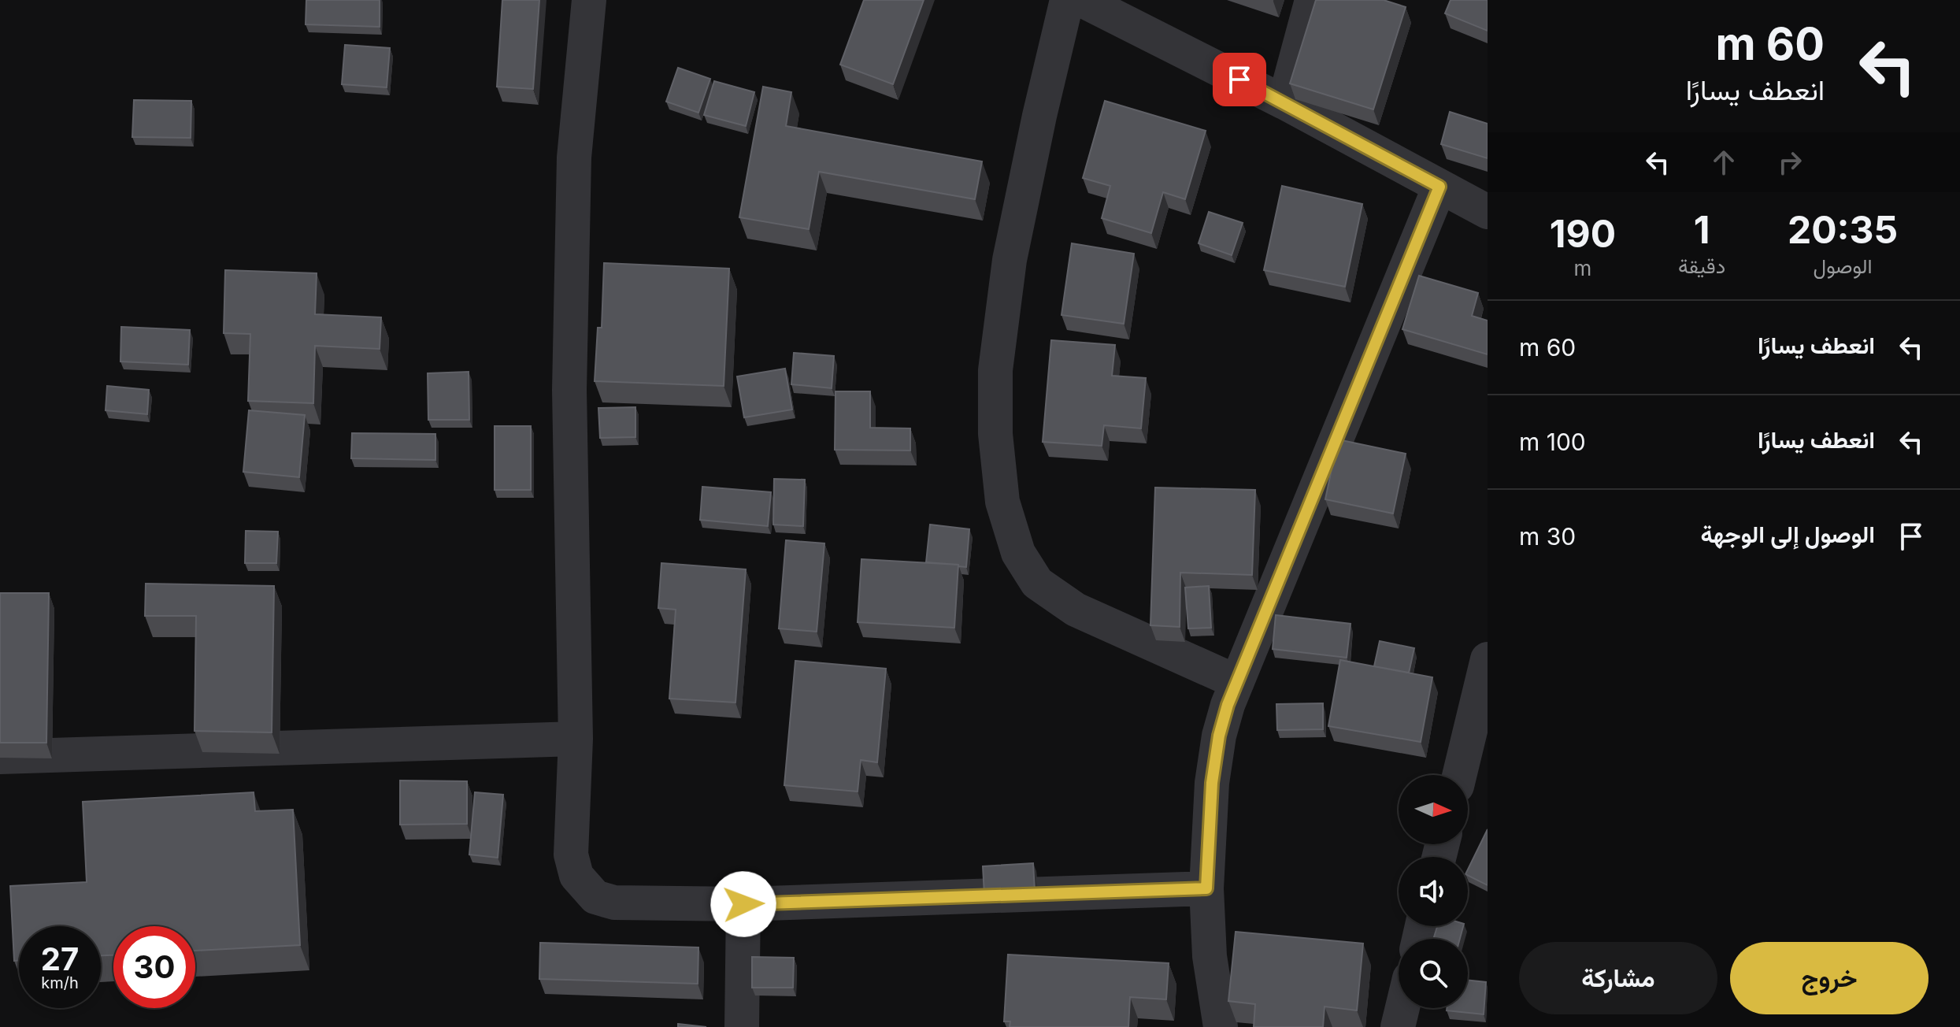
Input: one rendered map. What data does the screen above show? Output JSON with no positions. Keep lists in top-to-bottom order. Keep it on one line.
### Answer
{"north":"right","page":{"turn":["60 m","انعطف يسارًا"],"eta":["20:35","الوصول","1","دقيقة","190","m"],"list":[{"name":"انعطف يسارًا","value":"60 m"},{"name":"انعطف يسارًا","value":"100 m"},{"name":"الوصول إلى الوجهة","value":"30 m"}],"speed":"27 km/h","limit":"30","buttons":["خروج","مشاركة"]}}
